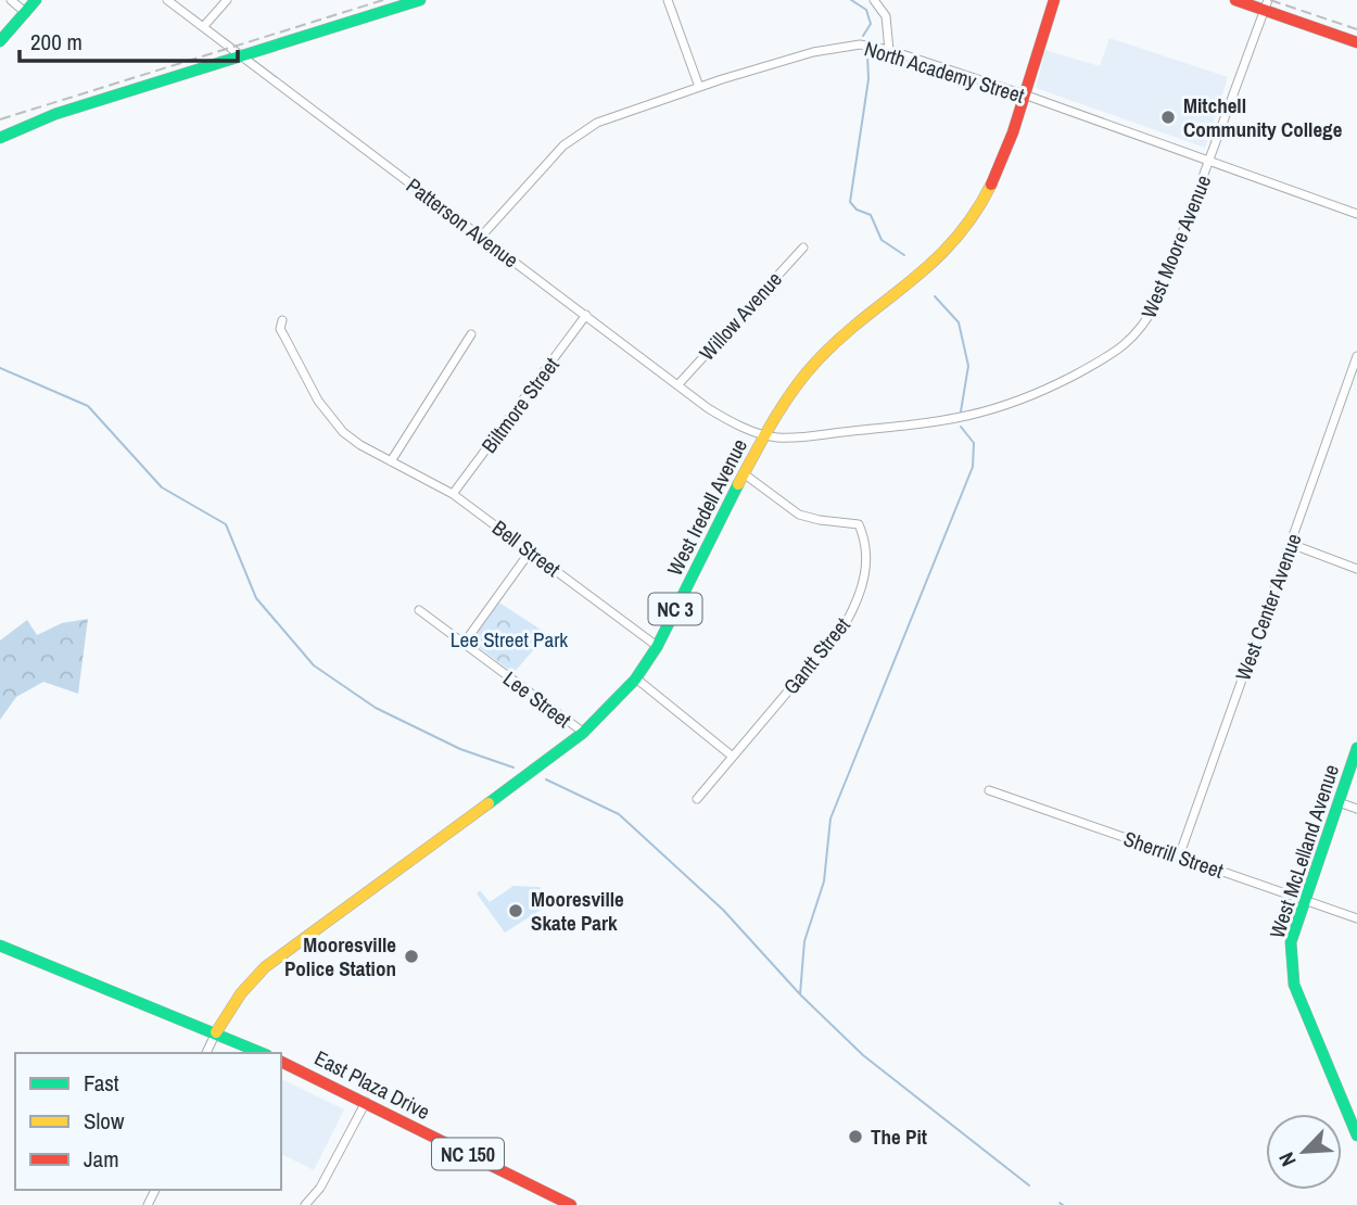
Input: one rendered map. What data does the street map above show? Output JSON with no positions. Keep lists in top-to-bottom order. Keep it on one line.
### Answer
{"streets":{"main road":["West Iredell Avenue","NC 3","West McLelland Avenue","East Plaza Drive","NC 150"],"street":["North Academy Street","Patterson Avenue","West Moore Avenue","Willow Avenue","Biltmore Street","Bell Street","West Center Avenue","Gantt Street","Lee Street","Sherrill Street"]},"crossings":[["North Academy Street","Patterson Avenue"],["North Academy Street","West Moore Avenue"],["North Academy Street","West Iredell Avenue"],["Patterson Avenue","West Moore Avenue"],["Patterson Avenue","Willow Avenue"],["Patterson Avenue","Biltmore Street"],["Patterson Avenue","West Iredell Avenue"],["West Moore Avenue","West Iredell Avenue"],["Biltmore Street","Bell Street"],["West Iredell Avenue","Bell Street"],["West Iredell Avenue","Gantt Street"],["West Iredell Avenue","Lee Street"],["West Center Avenue","Sherrill Street"],["West McLelland Avenue","Sherrill Street"]],"parks":["Lee Street Park"],"places":["Mitchell Community College","Mooresville Skate Park","Mooresville Police Station","The Pit"],"legend":["Fast","Slow","Jam"],"scale_bar":"200 m","north":"bottom left"}
